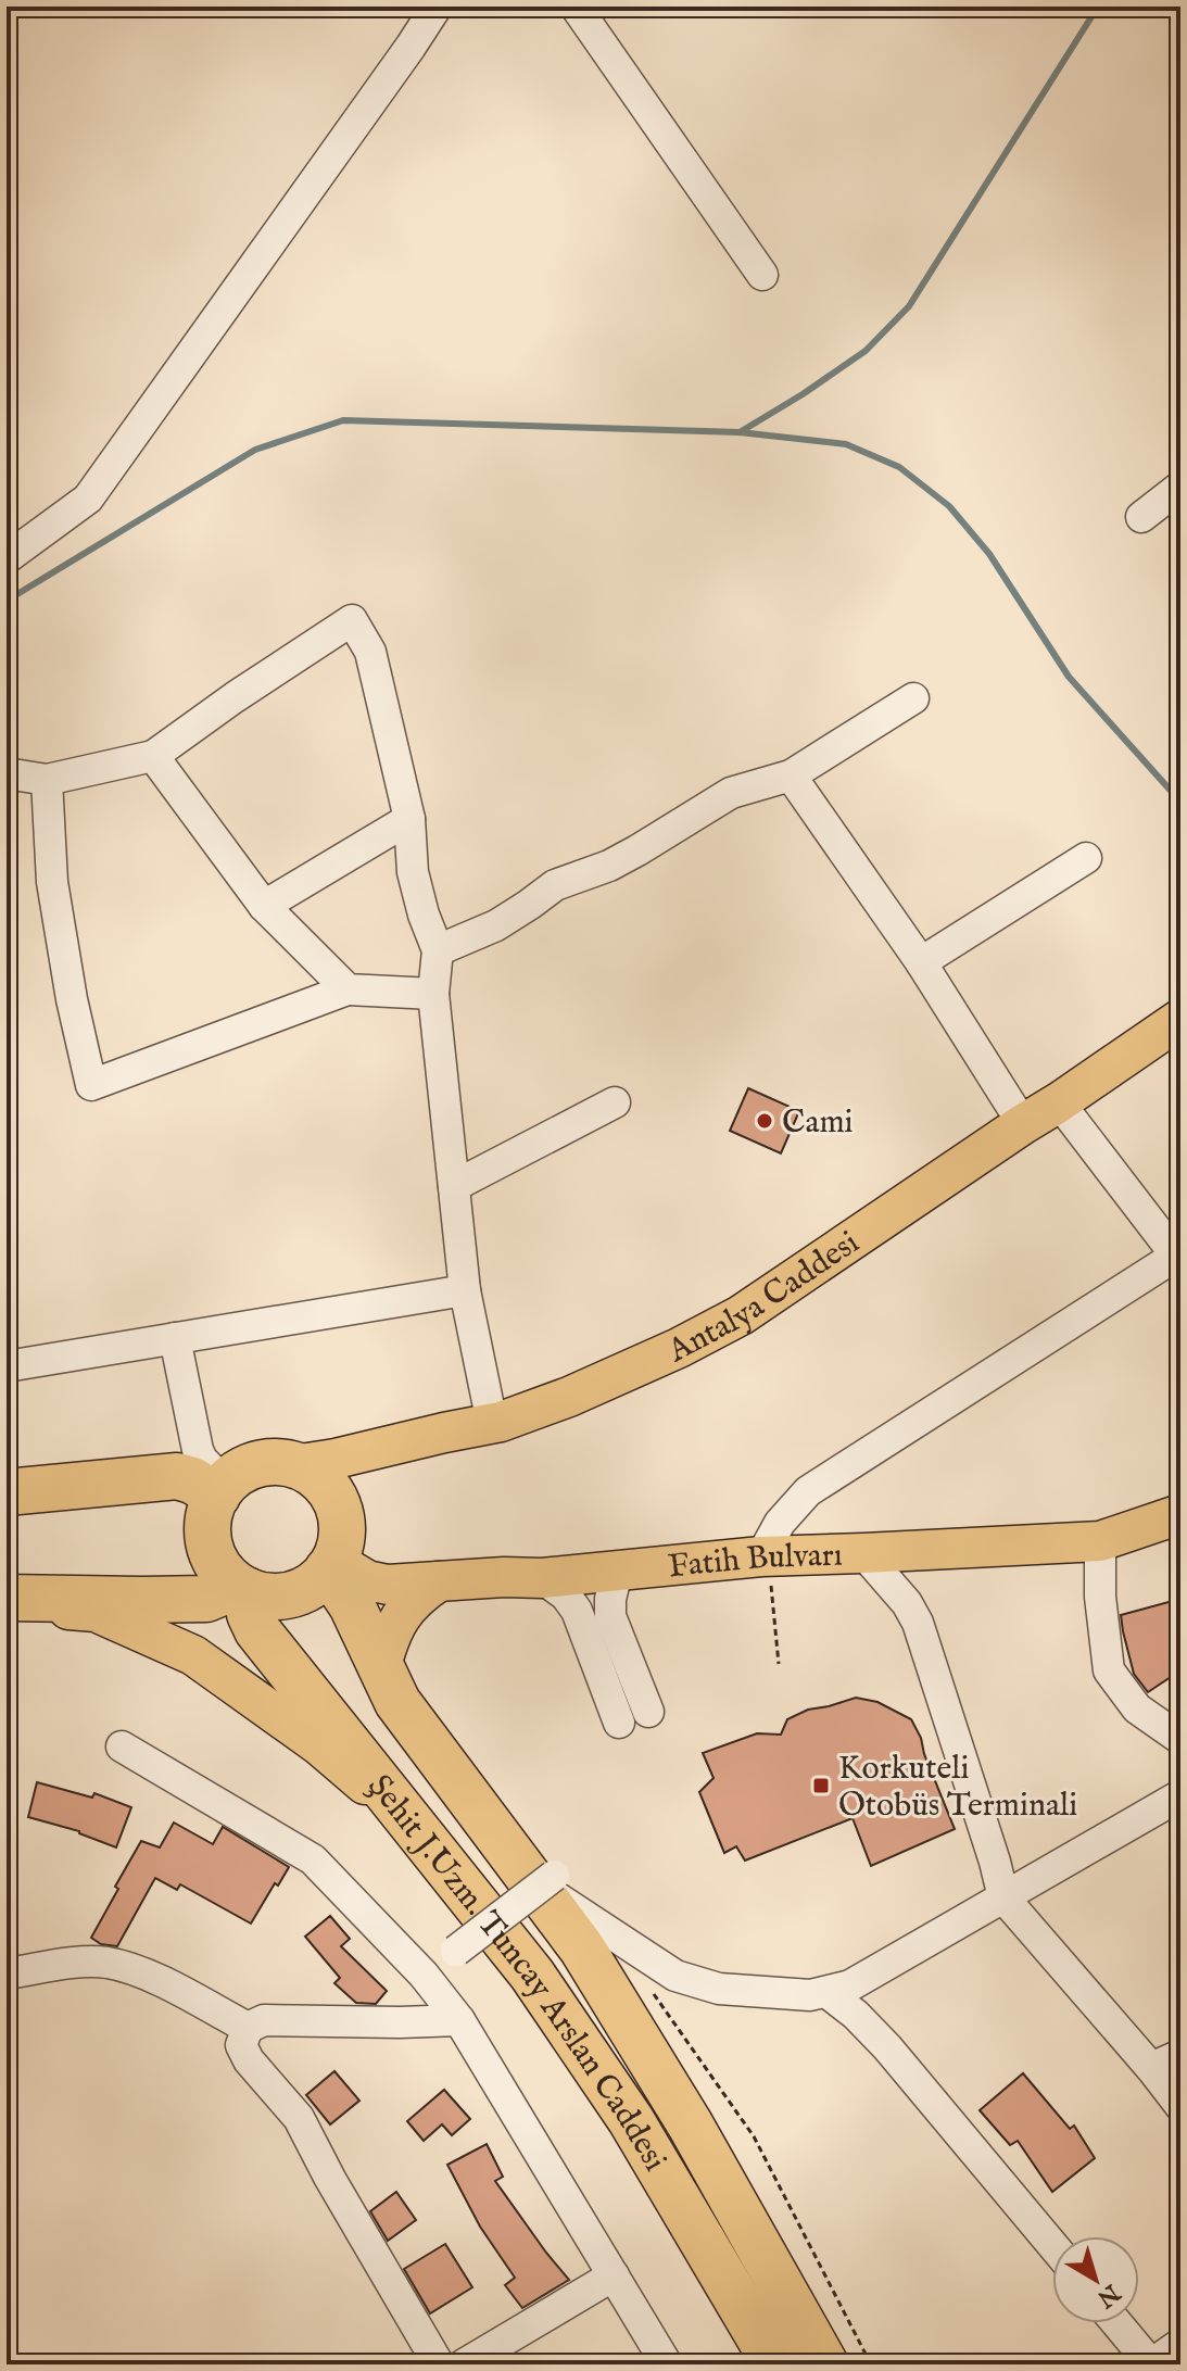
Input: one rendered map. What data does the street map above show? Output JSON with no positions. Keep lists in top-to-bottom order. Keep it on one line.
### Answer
{"streets":{"highway":["Şehit J.Uzm. Tuncay Arslan Caddesi"],"main road":["Antalya Caddesi","Fatih Bulvarı"]},"crossings":[["Antalya Caddesi","Fatih Bulvarı"],["Antalya Caddesi","Şehit J.Uzm. Tuncay Arslan Caddesi"],["Fatih Bulvarı","Şehit J.Uzm. Tuncay Arslan Caddesi"]],"places":{"other":["Cami"],"transit":["Korkuteli Otobüs Terminali"]},"north":"bottom right"}
